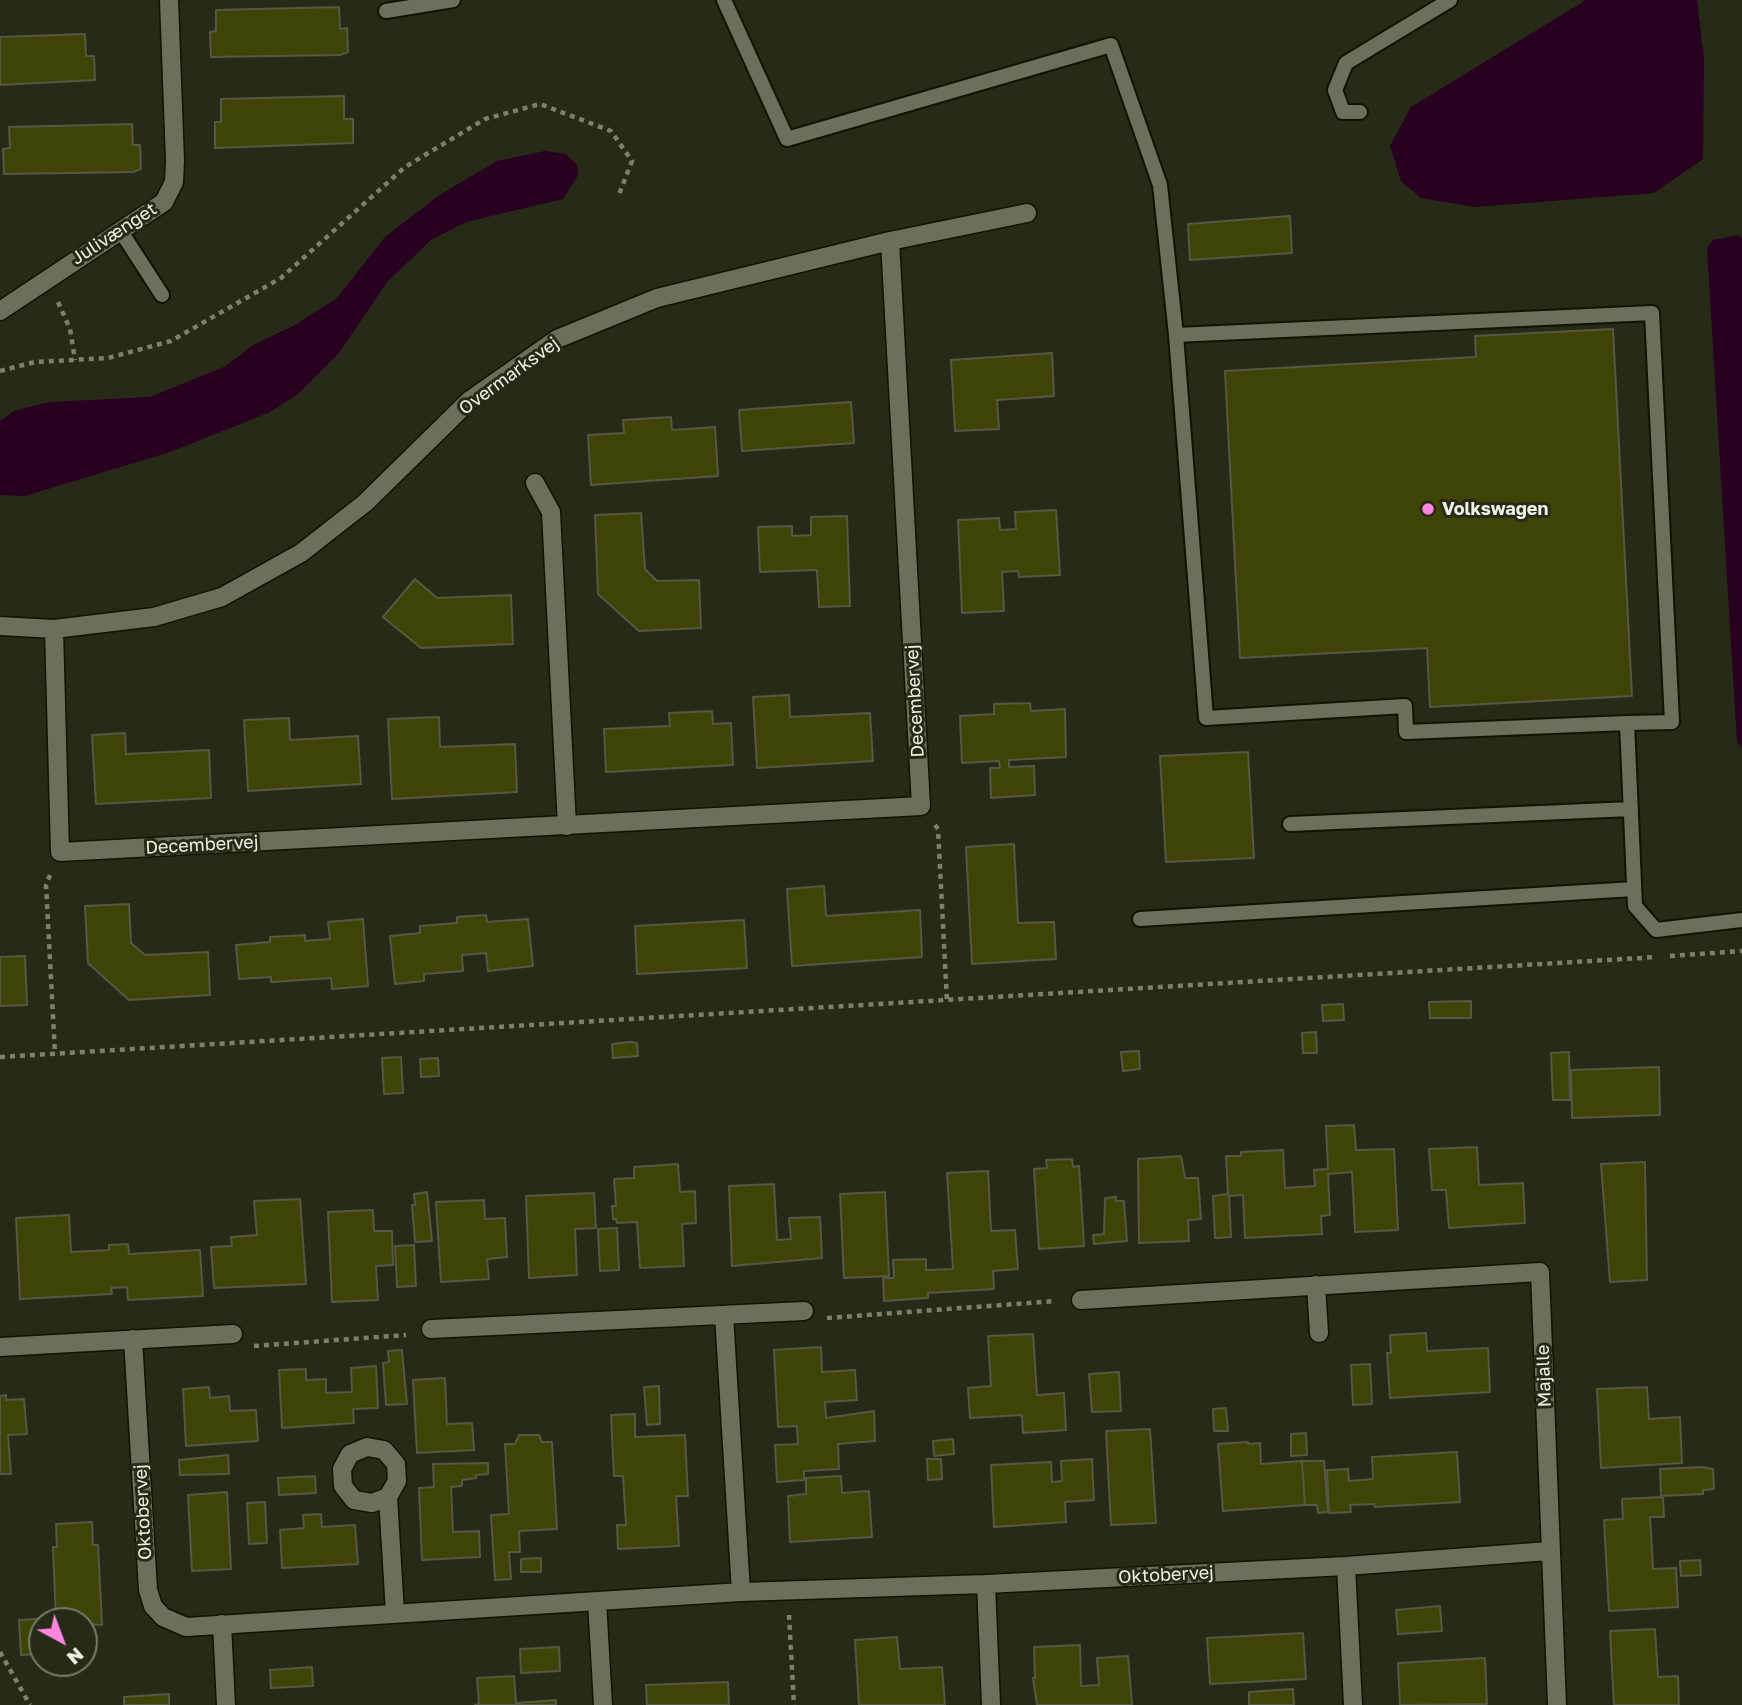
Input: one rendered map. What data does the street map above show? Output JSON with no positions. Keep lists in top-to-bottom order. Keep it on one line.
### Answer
{"streets":{"street":["Julivænget","Overmarksvej","Decembervej","Majalle","Oktobervej"]},"crossings":[["Overmarksvej","Decembervej"],["Majalle","Oktobervej"]],"places":["Volkswagen"],"north":"bottom right"}
